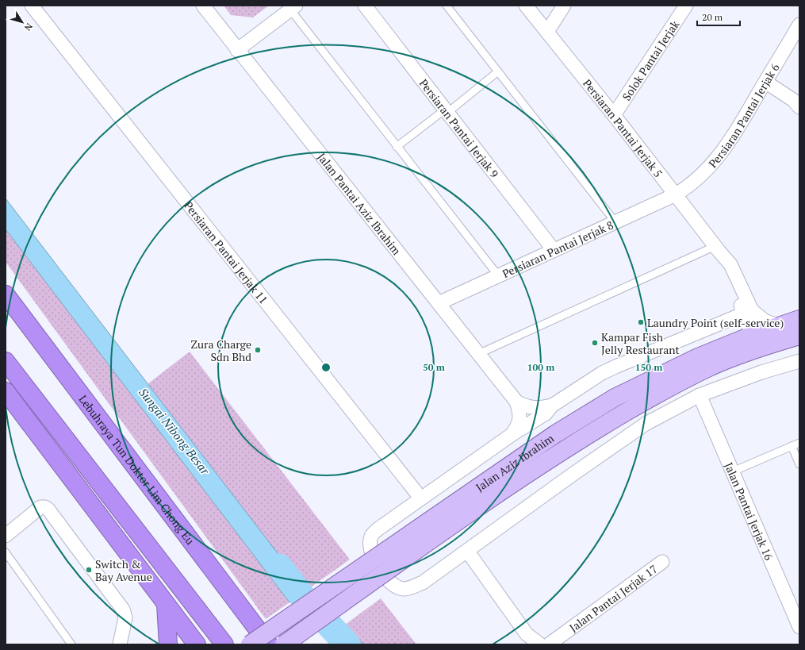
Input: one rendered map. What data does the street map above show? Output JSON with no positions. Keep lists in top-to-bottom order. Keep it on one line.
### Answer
{"streets":{"highway":["Lebuhraya Tun Doktor Lim Chong Eu"],"main road":["Jalan Aziz Ibrahim"],"street":["Solok Pantai Jerjak","Persiaran Pantai Jerjak 6","Persiaran Pantai Jerjak 9","Persiaran Pantai Jerjak 5","Jalan Pantai Aziz Ibrahim","Persiaran Pantai Jerjak 8","Persiaran Pantai Jerjak 11","Jalan Pantai Jerjak 16","Jalan Pantai Jerjak 17"]},"crossings":[["Solok Pantai Jerjak","Persiaran Pantai Jerjak 5"],["Persiaran Pantai Jerjak 6","Persiaran Pantai Jerjak 5"],["Persiaran Pantai Jerjak 6","Persiaran Pantai Jerjak 8"],["Persiaran Pantai Jerjak 9","Persiaran Pantai Jerjak 8"],["Persiaran Pantai Jerjak 5","Persiaran Pantai Jerjak 8"],["Persiaran Pantai Jerjak 5","Jalan Aziz Ibrahim"],["Jalan Pantai Aziz Ibrahim","Persiaran Pantai Jerjak 8"]],"water":["Sungai Nibong Besar"],"places":["Laundry Point (self-service)","Kampar Fish Jelly Restaurant","Zura Charge Sdn Bhd","Switch & Bay Avenue"],"scale_bar":"20 m","north":"bottom right","rings":["50 m","100 m","150 m"]}
